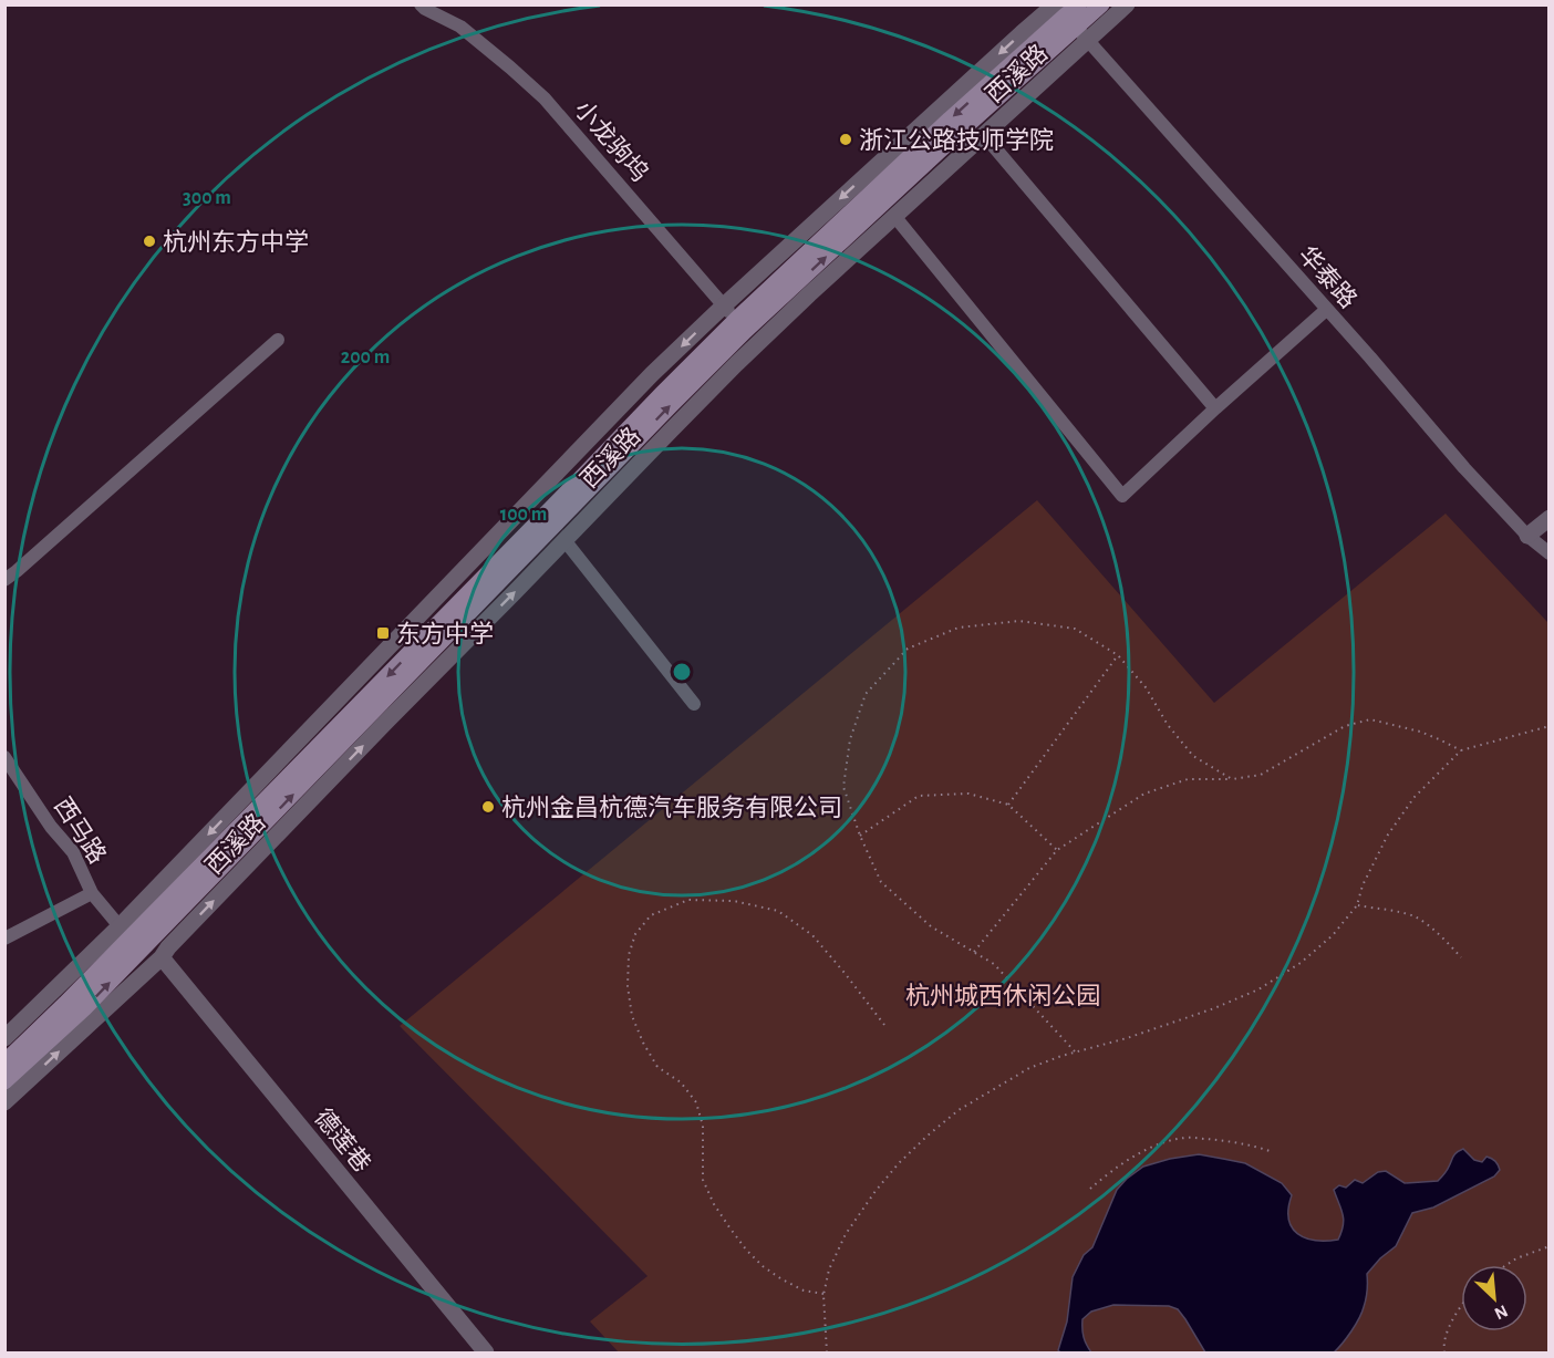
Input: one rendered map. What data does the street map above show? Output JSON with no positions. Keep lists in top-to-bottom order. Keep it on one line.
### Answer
{"streets":{"main road":["西溪路"],"street":["小龙驹坞","华泰路","西马路","德莲巷"]},"crossings":[["西溪路","小龙驹坞"],["西溪路","华泰路"],["西溪路","西马路"],["西溪路","德莲巷"]],"parks":["杭州城西休闲公园"],"places":{"other":["浙江公路技师学院","杭州东方中学","杭州金昌杭德汽车服务有限公司"],"transit":["东方中学"]},"north":"bottom right","rings":["300 m","200 m","100 m"]}
